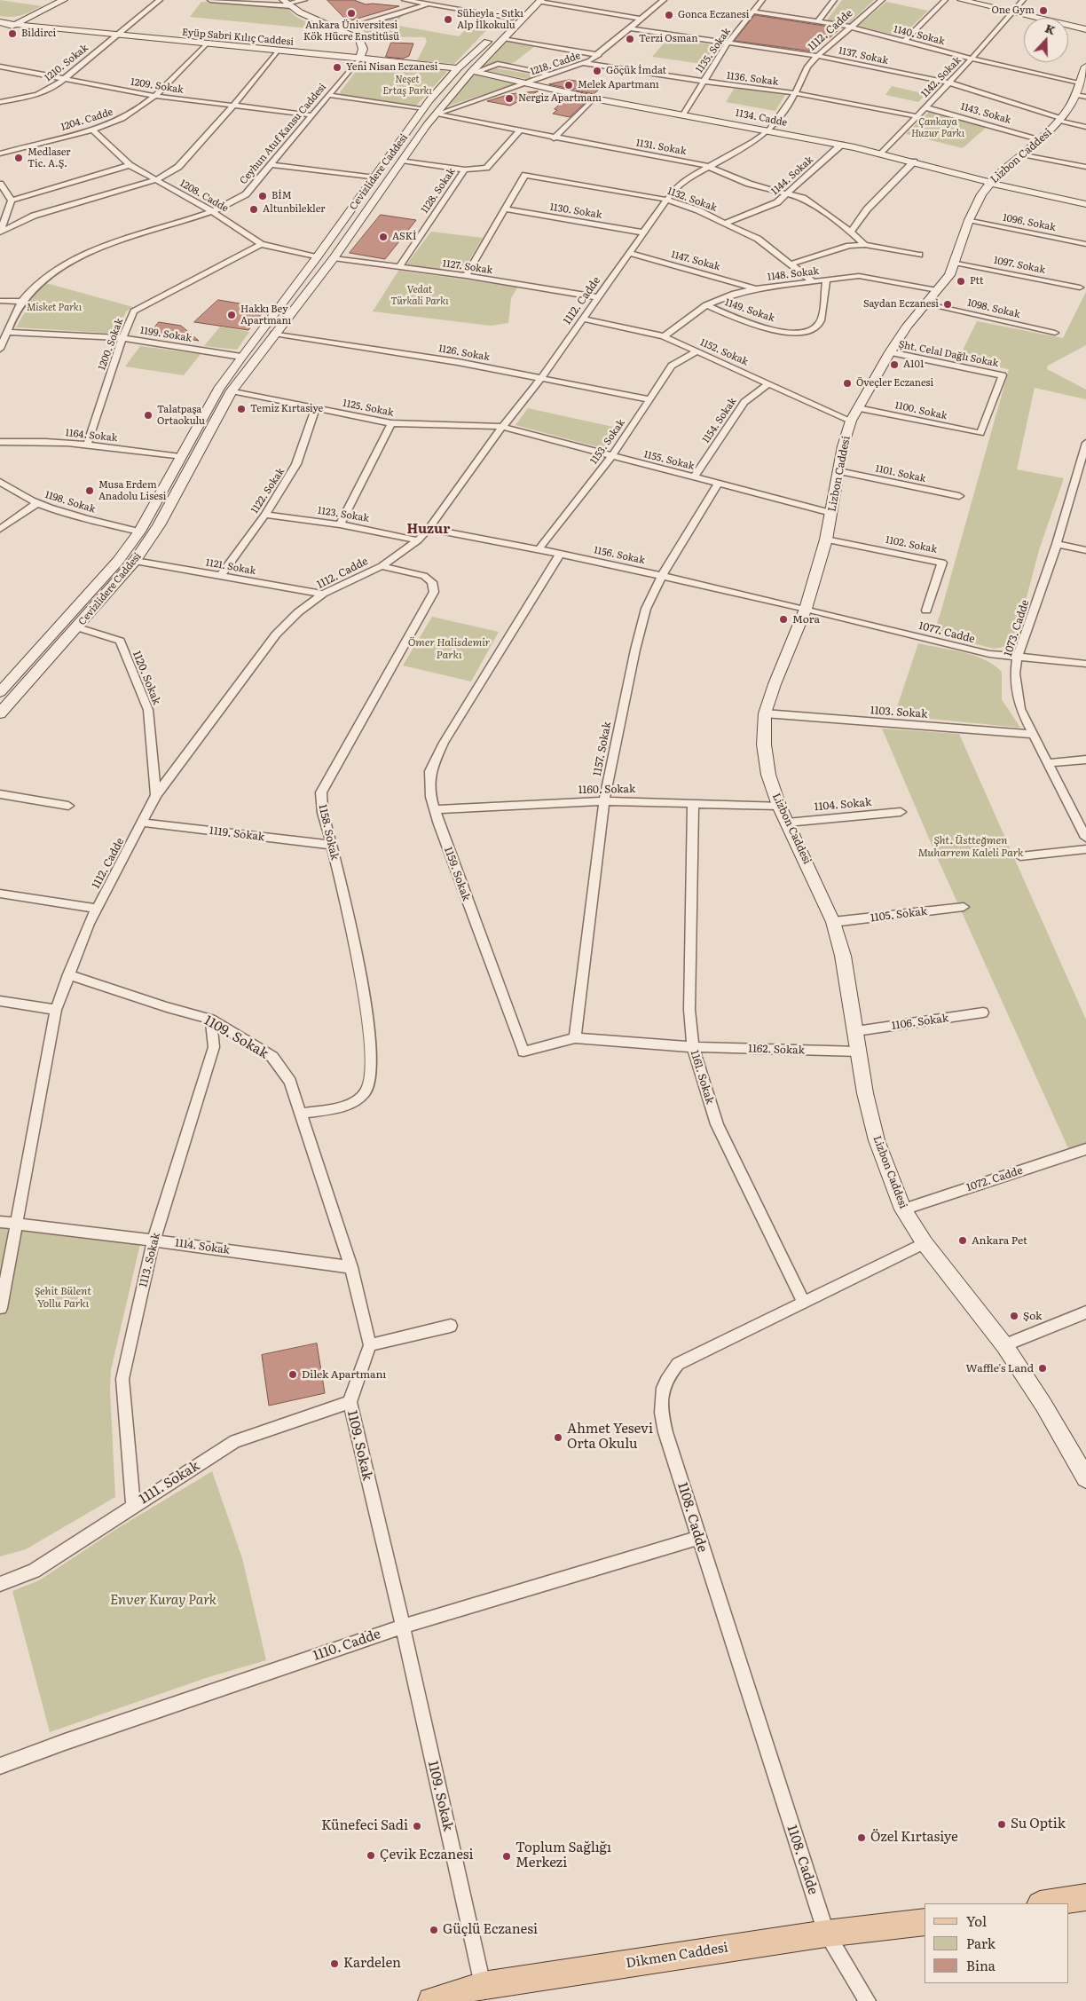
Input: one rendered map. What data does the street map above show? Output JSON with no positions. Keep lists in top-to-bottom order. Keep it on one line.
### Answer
{"streets":{"main road":["Eyüp Sabri Kılıç Caddesi","1134. Cadde","Lizbon Caddesi","Cevizlidere Caddesi","Dikmen Caddesi"],"street":["1112. Cadde","1140. Sokak","1135. Sokak","1137. Sokak","1210. Sokak","1218. Cadde","1142. Sokak","1136. Sokak","1209. Sokak","1143. Sokak","1204. Cadde","Ceyhun Atuf Kansu Caddesi","1131. Sokak","1144. Sokak","1128. Sokak","1208. Cadde","1132. Sokak","1130. Sokak","1096. Sokak","1147. Sokak","1097. Sokak","1127. Sokak","1148. Sokak","1098. Sokak","1149. Sokak","1199. Sokak","1200. Sokak","1152. Sokak","1126. Sokak","Şht. Celal Dağlı Sokak","1125. Sokak","1100. Sokak","1154. Sokak","1164. Sokak","1153. Sokak","1155. Sokak","1101. Sokak","1122. Sokak","1198. Sokak","1123. Sokak","1102. Sokak","1156. Sokak","1121. Sokak","1073. Cadde","1077. Cadde","1120. Sokak","1103. Sokak","1157. Sokak","1160. Sokak","1104. Sokak","1158. Sokak","1119. Sokak","1159. Sokak","1105. Sokak","1106. Sokak","1109. Sokak","1162. Sokak","1161. Sokak","1072. Cadde","1114. Sokak","1113. Sokak","1111. Sokak","1108. Cadde","1110. Cadde"]},"crossings":[["1112. Cadde","1140. Sokak"],["1112. Cadde","1137. Sokak"],["1112. Cadde","1136. Sokak"],["1112. Cadde","1134. Cadde"],["1112. Cadde","1131. Sokak"],["1112. Cadde","1132. Sokak"],["1112. Cadde","1130. Sokak"],["1112. Cadde","1147. Sokak"],["1112. Cadde","1127. Sokak"],["1112. Cadde","1152. Sokak"],["1112. Cadde","1126. Sokak"],["1112. Cadde","1125. Sokak"],["1112. Cadde","1155. Sokak"],["1112. Cadde","1123. Sokak"],["1112. Cadde","1156. Sokak"],["1112. Cadde","1121. Sokak"],["1112. Cadde","1120. Sokak"],["1112. Cadde","1158. Sokak"],["1112. Cadde","1119. Sokak"],["1112. Cadde","1109. Sokak"],["1112. Cadde","1114. Sokak"],["1140. Sokak","1135. Sokak"],["1140. Sokak","1142. Sokak"],["1140. Sokak","Lizbon Caddesi"],["Eyüp Sabri Kılıç Caddesi","1210. Sokak"],["Eyüp Sabri Kılıç Caddesi","1204. Cadde"],["Eyüp Sabri Kılıç Caddesi","Ceyhun Atuf Kansu Caddesi"],["Eyüp Sabri Kılıç Caddesi","Cevizlidere Caddesi"],["1135. Sokak","1137. Sokak"],["1135. Sokak","1136. Sokak"],["1135. Sokak","1134. Cadde"],["1137. Sokak","1218. Cadde"],["1137. Sokak","1142. Sokak"],["1137. Sokak","Lizbon Caddesi"],["1210. Sokak","1209. Sokak"],["1218. Cadde","1136. Sokak"],["1218. Cadde","1134. Cadde"],["1218. Cadde","1131. Sokak"],["1218. Cadde","Cevizlidere Caddesi"],["1142. Sokak","1136. Sokak"],["1142. Sokak","1143. Sokak"],["1142. Sokak","1134. Cadde"],["1209. Sokak","1204. Cadde"],["1209. Sokak","Ceyhun Atuf Kansu Caddesi"],["1143. Sokak","Lizbon Caddesi"],["1134. Cadde","Lizbon Caddesi"],["1134. Cadde","1144. Sokak"],["1204. Cadde","1208. Cadde"],["Ceyhun Atuf Kansu Caddesi","1208. Cadde"],["Ceyhun Atuf Kansu Caddesi","1199. Sokak"],["1131. Sokak","Cevizlidere Caddesi"],["1131. Sokak","1144. Sokak"],["Lizbon Caddesi","1096. Sokak"],["Lizbon Caddesi","1097. Sokak"],["Lizbon Caddesi","1148. Sokak"],["Lizbon Caddesi","1098. Sokak"],["Lizbon Caddesi","1152. Sokak"],["Lizbon Caddesi","Şht. Celal Dağlı Sokak"],["Lizbon Caddesi","1100. Sokak"],["Lizbon Caddesi","1155. Sokak"],["Lizbon Caddesi","1101. Sokak"],["Lizbon Caddesi","1102. Sokak"],["Lizbon Caddesi","1156. Sokak"],["Lizbon Caddesi","1077. Cadde"],["Lizbon Caddesi","1103. Sokak"],["Lizbon Caddesi","1160. Sokak"],["Lizbon Caddesi","1104. Sokak"],["Lizbon Caddesi","1105. Sokak"],["Lizbon Caddesi","1106. Sokak"],["Lizbon Caddesi","1162. Sokak"],["Lizbon Caddesi","1072. Cadde"],["Lizbon Caddesi","1108. Cadde"],["Cevizlidere Caddesi","1208. Cadde"],["Cevizlidere Caddesi","1127. Sokak"],["Cevizlidere Caddesi","1199. Sokak"],["Cevizlidere Caddesi","1126. Sokak"],["Cevizlidere Caddesi","1125. Sokak"],["Cevizlidere Caddesi","1164. Sokak"],["Cevizlidere Caddesi","1198. Sokak"],["Cevizlidere Caddesi","1121. Sokak"],["Cevizlidere Caddesi","1120. Sokak"],["1144. Sokak","1132. Sokak"],["1128. Sokak","1127. Sokak"],["1208. Cadde","1200. Sokak"],["1132. Sokak","1130. Sokak"],["1132. Sokak","1148. Sokak"],["1147. Sokak","1148. Sokak"],["1148. Sokak","1149. Sokak"],["1148. Sokak","1152. Sokak"],["1199. Sokak","1200. Sokak"],["1200. Sokak","1164. Sokak"],["1152. Sokak","1154. Sokak"],["1152. Sokak","1153. Sokak"],["1126. Sokak","1153. Sokak"],["Şht. Celal Dağlı Sokak","1100. Sokak"],["1125. Sokak","1155. Sokak"],["1125. Sokak","1122. Sokak"],["1154. Sokak","1155. Sokak"],["1153. Sokak","1155. Sokak"],["1153. Sokak","1156. Sokak"],["1155. Sokak","1157. Sokak"],["1122. Sokak","1123. Sokak"],["1122. Sokak","1121. Sokak"],["1156. Sokak","1077. Cadde"],["1156. Sokak","1157. Sokak"],["1156. Sokak","1159. Sokak"],["1073. Cadde","1077. Cadde"],["1073. Cadde","1103. Sokak"],["1157. Sokak","1160. Sokak"],["1157. Sokak","1159. Sokak"],["1160. Sokak","1159. Sokak"],["1160. Sokak","1161. Sokak"],["1158. Sokak","1119. Sokak"],["1158. Sokak","1109. Sokak"],["1159. Sokak","1162. Sokak"],["1159. Sokak","1161. Sokak"],["1109. Sokak","1114. Sokak"],["1109. Sokak","1113. Sokak"],["1109. Sokak","1111. Sokak"],["1109. Sokak","1110. Cadde"],["1109. Sokak","Dikmen Caddesi"],["1162. Sokak","1161. Sokak"],["1161. Sokak","1108. Cadde"],["1114. Sokak","1113. Sokak"],["1113. Sokak","1111. Sokak"],["1108. Cadde","1110. Cadde"],["1108. Cadde","Dikmen Caddesi"]],"districts":["Huzur"],"parks":["Neşet Ertaş Parkı","Çankaya Huzur Parkı","Vedat Türkali Parkı","Misket Parkı","Ömer Halisdemir Parkı","Şht. Üstteğmen Muharrem Kaleli Park","Şehit Bülent Yollu Parkı","Enver Kuray Park"],"places":["One Gym","Ankara Üniversitesi Kök Hücre Enstitüsü","Gonca Eczanesi","Süheyla - Sıtkı Alp İlkokulu","Bildirci","Terzi Osman","Yeni Nisan Eczanesi","Göçük İmdat","Melek Apartmanı","Nergiz Apartmanı","Medlaser Tic. A.Ş.","BİM","Altunbilekler","ASKİ","Ptt","Saydan Eczanesi","Hakkı Bey Apartmanı","A101","Öveçler Eczanesi","Temiz Kırtasiye","Talatpaşa Ortaokulu","Musa Erdem Anadolu Lisesi","Mora","Ankara Pet","Şok","Waffle's Land","Dilek Apartmanı","Ahmet Yesevi Orta Okulu","Su Optik","Künefeci Sadi","Özel Kırtasiye","Çevik Eczanesi","Toplum Sağlığı Merkezi","Güçlü Eczanesi","Kardelen"],"legend":["Yol","Park","Bina"],"north":"top"}
